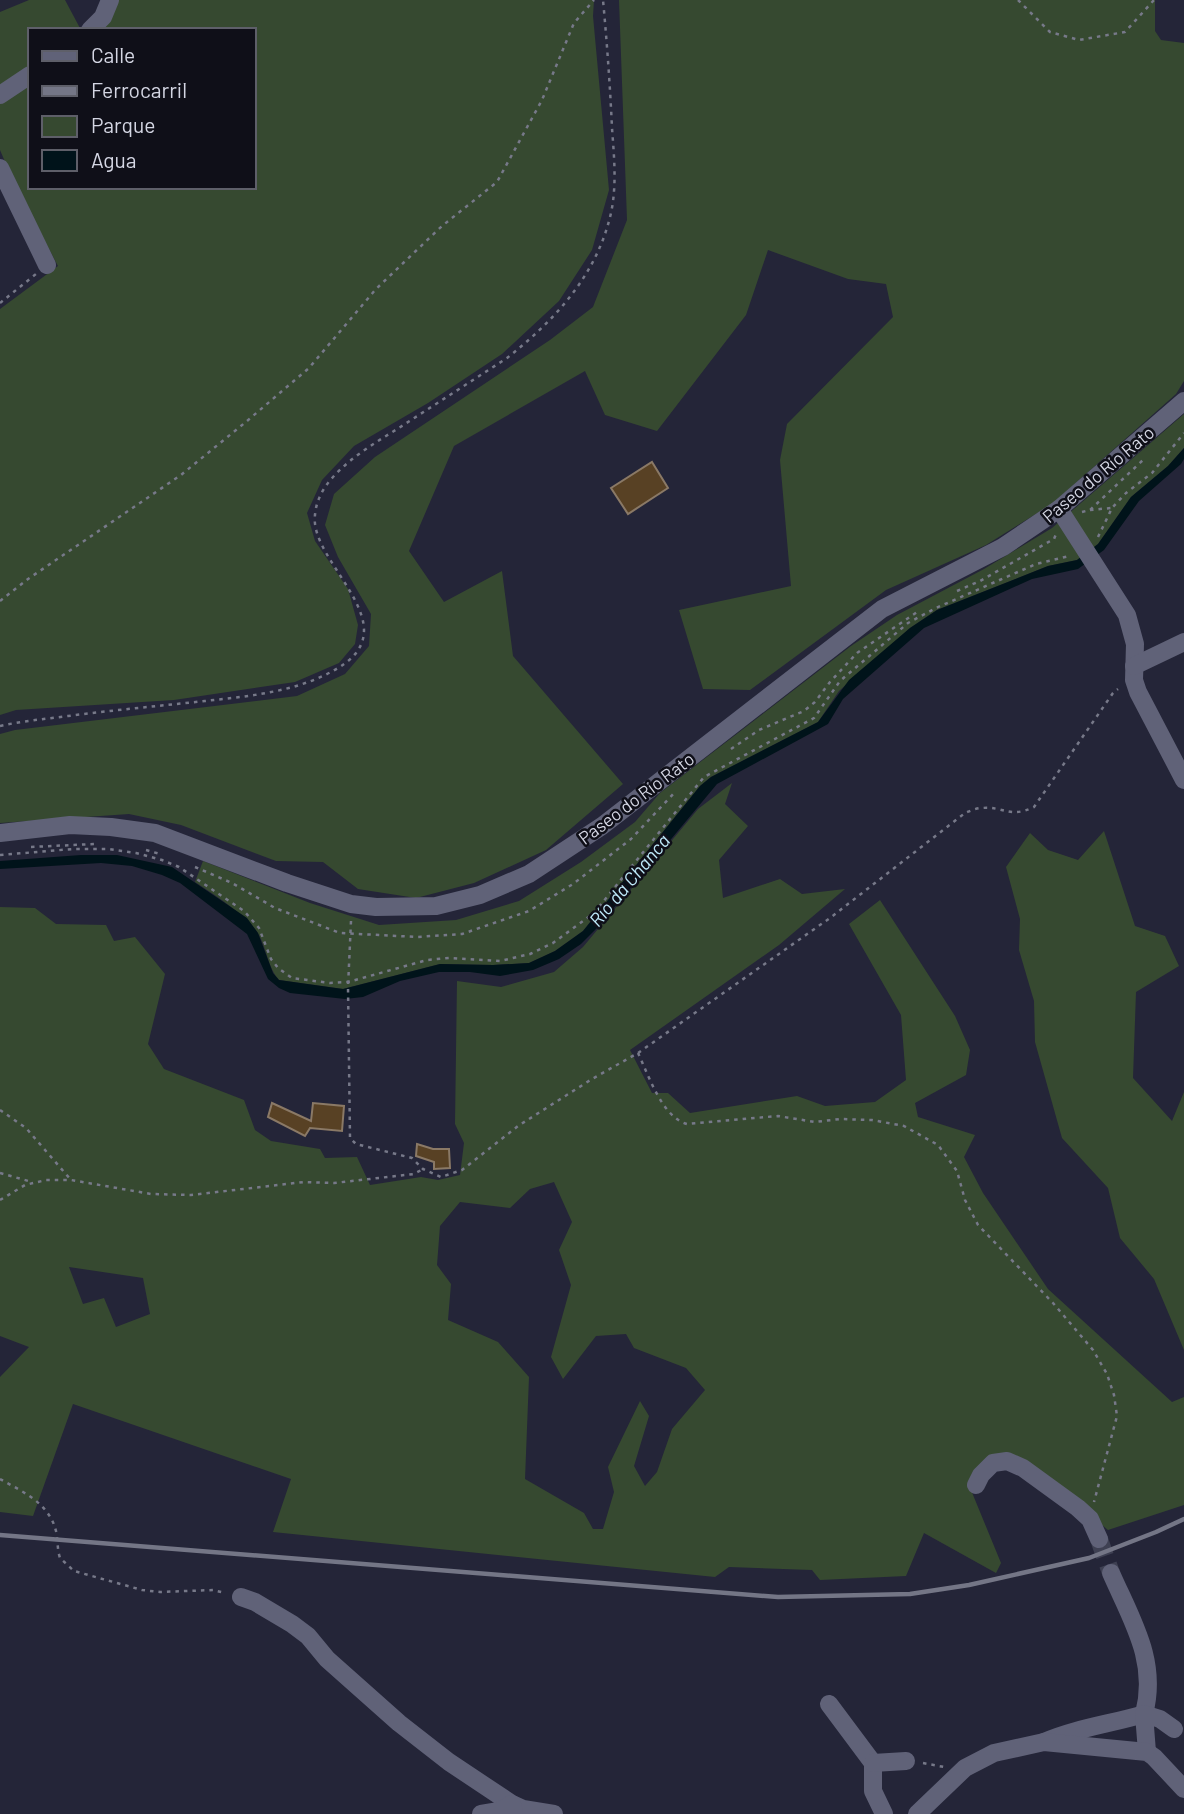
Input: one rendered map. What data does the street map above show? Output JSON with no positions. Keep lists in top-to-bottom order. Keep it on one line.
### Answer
{"streets":{"street":["Paseo do Río Rato"]},"water":["Río da Chanca"],"legend":["Calle","Ferrocarril","Parque","Agua"]}
